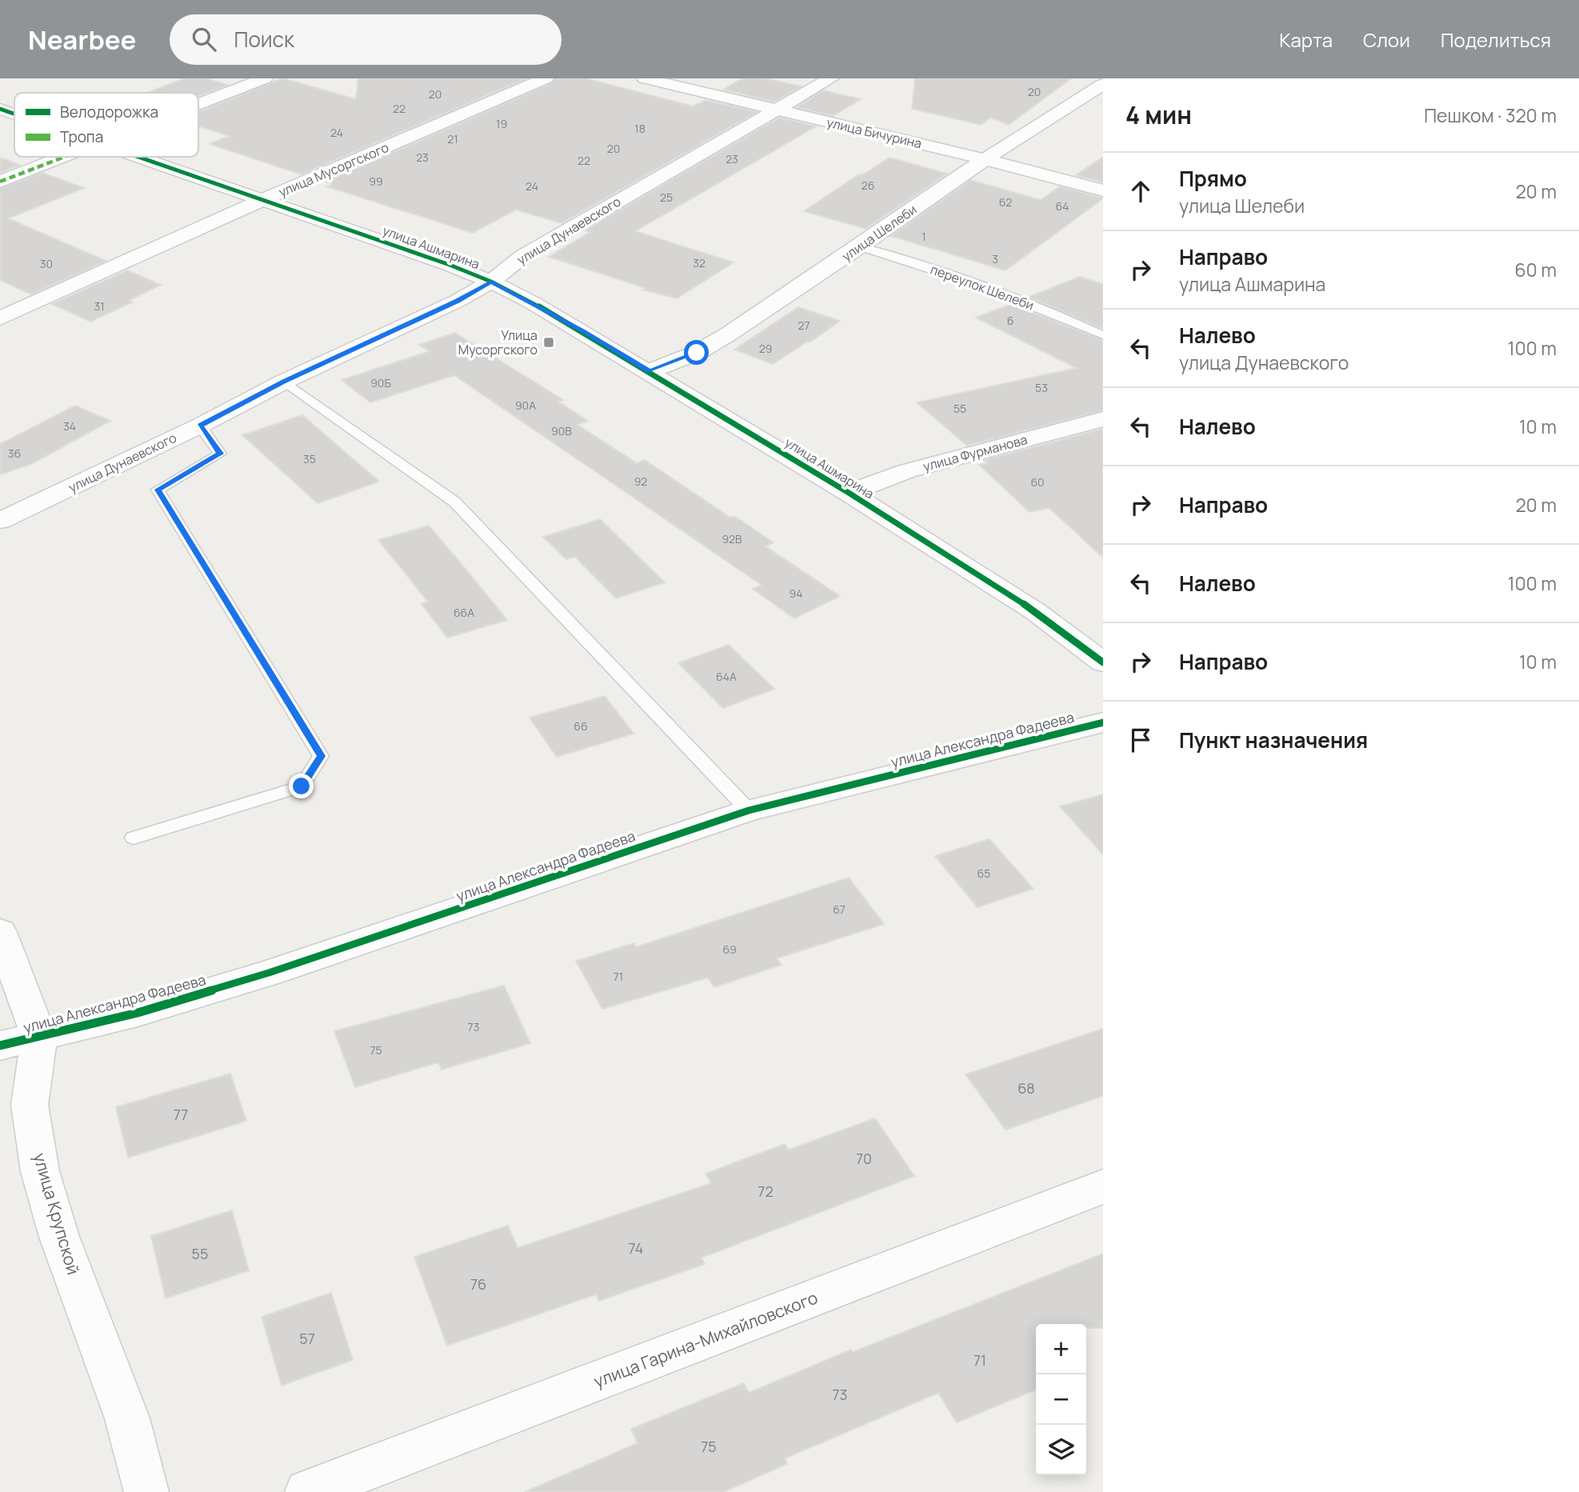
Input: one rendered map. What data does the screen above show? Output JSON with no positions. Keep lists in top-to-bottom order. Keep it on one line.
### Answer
{"streets":{"street":["улица Бичурина","улица Мусоргского","улица Дунаевского","улица Шелеби","улица Ашмарина","улица Фурманова","улица Александра Фадеева","улица Крупской","улица Гарина-Михайловского"],"lane":["переулок Шелеби"]},"crossings":[["улица Бичурина","улица Дунаевского"],["улица Бичурина","улица Шелеби"],["улица Мусоргского","улица Ашмарина"],["улица Дунаевского","улица Ашмарина"],["улица Шелеби","улица Ашмарина"],["улица Шелеби","переулок Шелеби"],["улица Ашмарина","улица Фурманова"],["улица Александра Фадеева","улица Крупской"]],"places":{"transit":["Улица Мусоргского"]},"house_numbers":["20","20","22","19","18","24","21","20","23","23","22","99","26","24","25","62","64","1","3","32","30","31","6","27","29","90Б","53","90А","55","34","90В","36","35","92","60","92В","94","66А","64А","66","65","67","69","71","73","75","68","77","70","72","74","55","76","57","71","73","75"],"legend":["Велодорожка","Тропа"],"page":{"header":"Nearbee","search":"Поиск","nav":["Карта","Слои","Поделиться"],"heading":["4 мин","Пешком · 320 m"],"list":[["Прямо","улица Шелеби","20 m"],["Направо","улица Ашмарина","60 m"],["Налево","улица Дунаевского","100 m"],["Налево","10 m"],["Направо","20 m"],["Налево","100 m"],["Направо","10 m"],"Пункт назначения"],"map_buttons":["+","−"]}}
